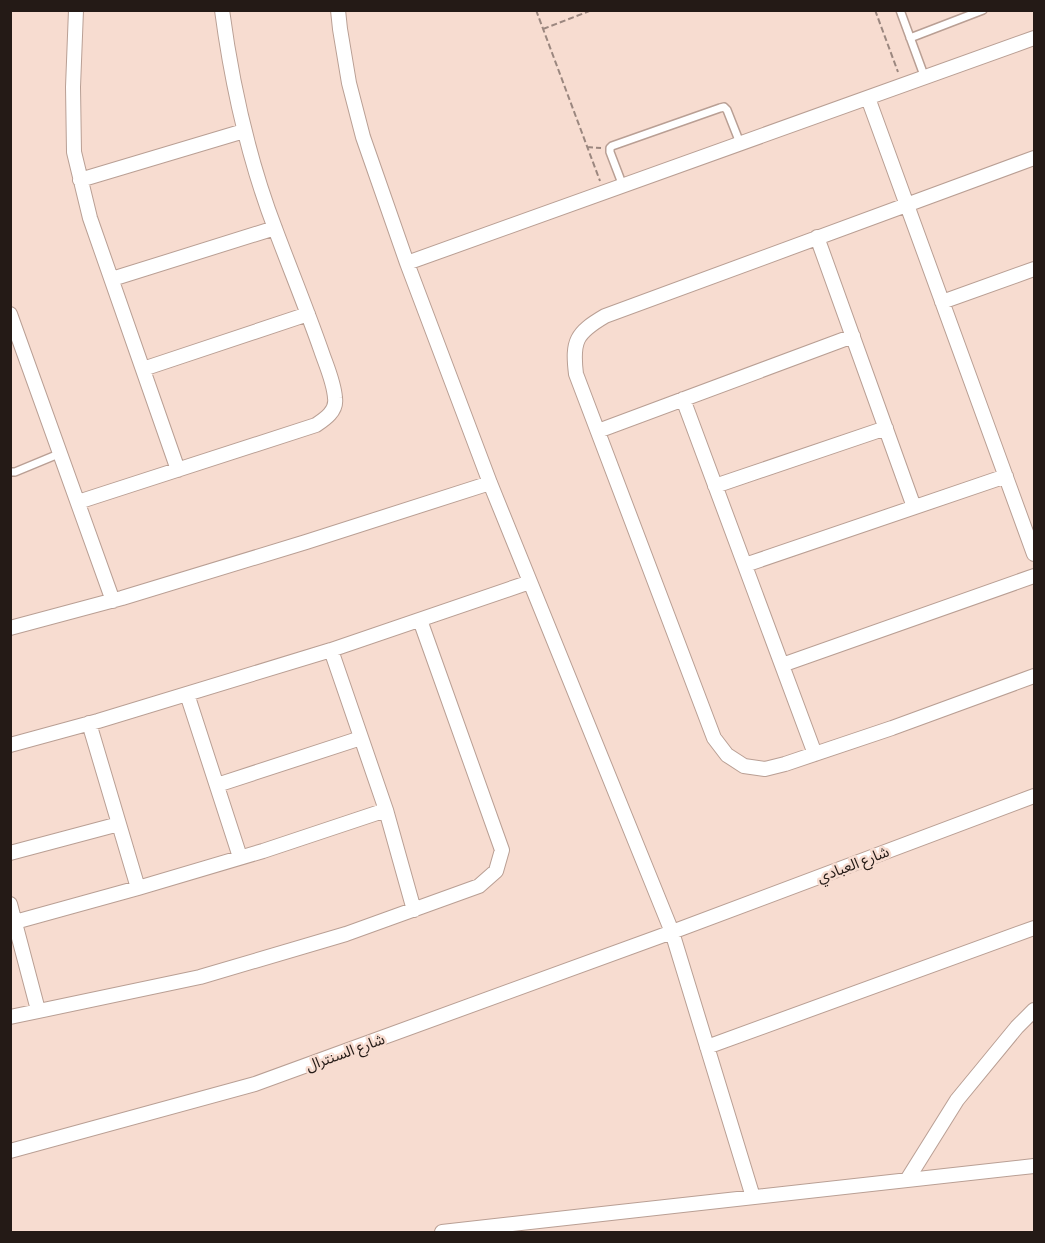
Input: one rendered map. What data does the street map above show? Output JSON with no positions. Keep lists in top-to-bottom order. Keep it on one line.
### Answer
{"streets":{"street":["شارع العبادي","شارع السنترال"]},"crossings":[["شارع العبادي","شارع السنترال"]]}
